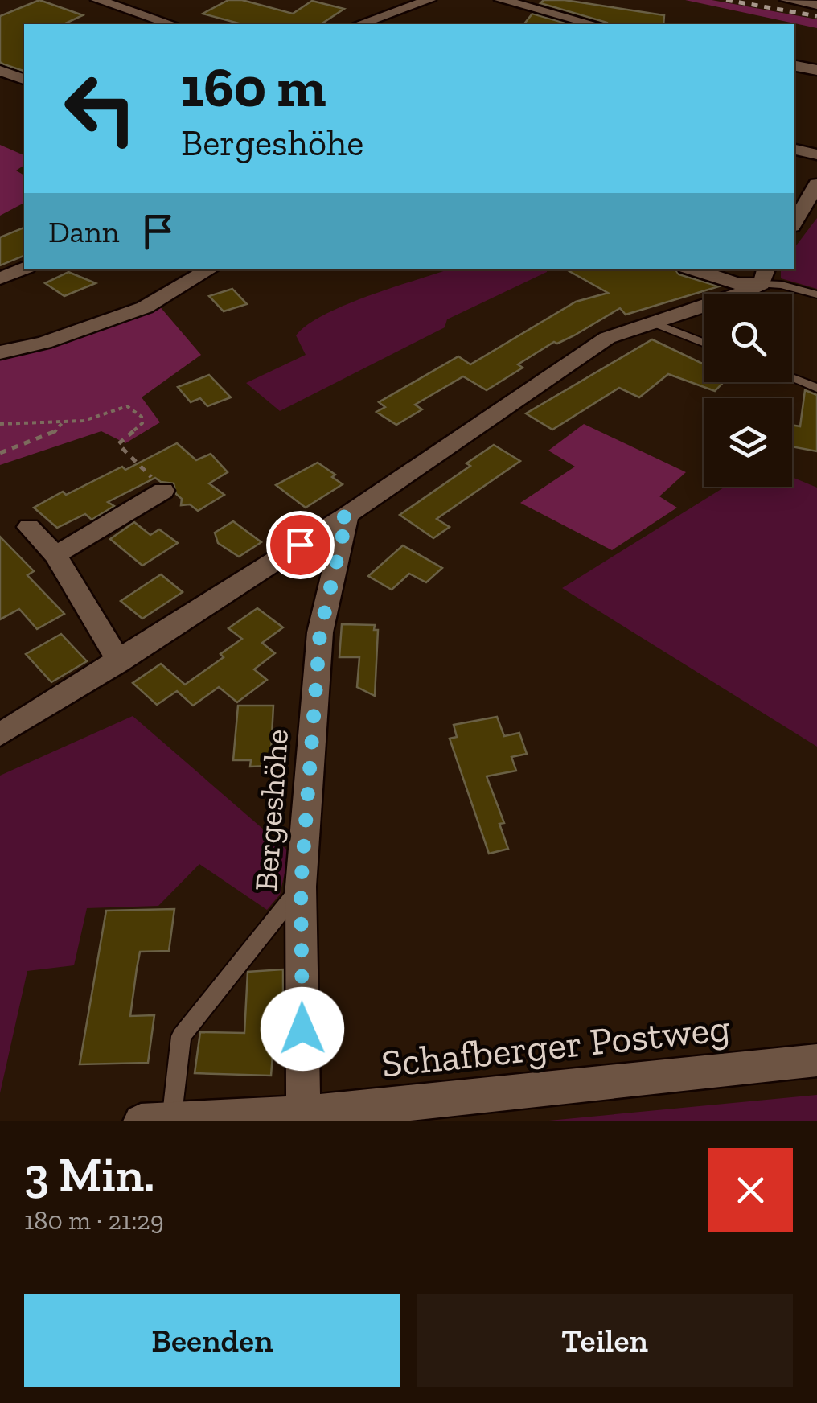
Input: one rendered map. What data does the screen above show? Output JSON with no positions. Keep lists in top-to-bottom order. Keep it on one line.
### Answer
{"streets":{"street":["Bergeshöhe","Schafberger Postweg"]},"crossings":[["Bergeshöhe","Schafberger Postweg"]],"page":{"turn":["160 m","Bergeshöhe"],"then":"Dann","heading":["3 Min.","180 m · 21:29"],"buttons":["Beenden","Teilen"]}}
